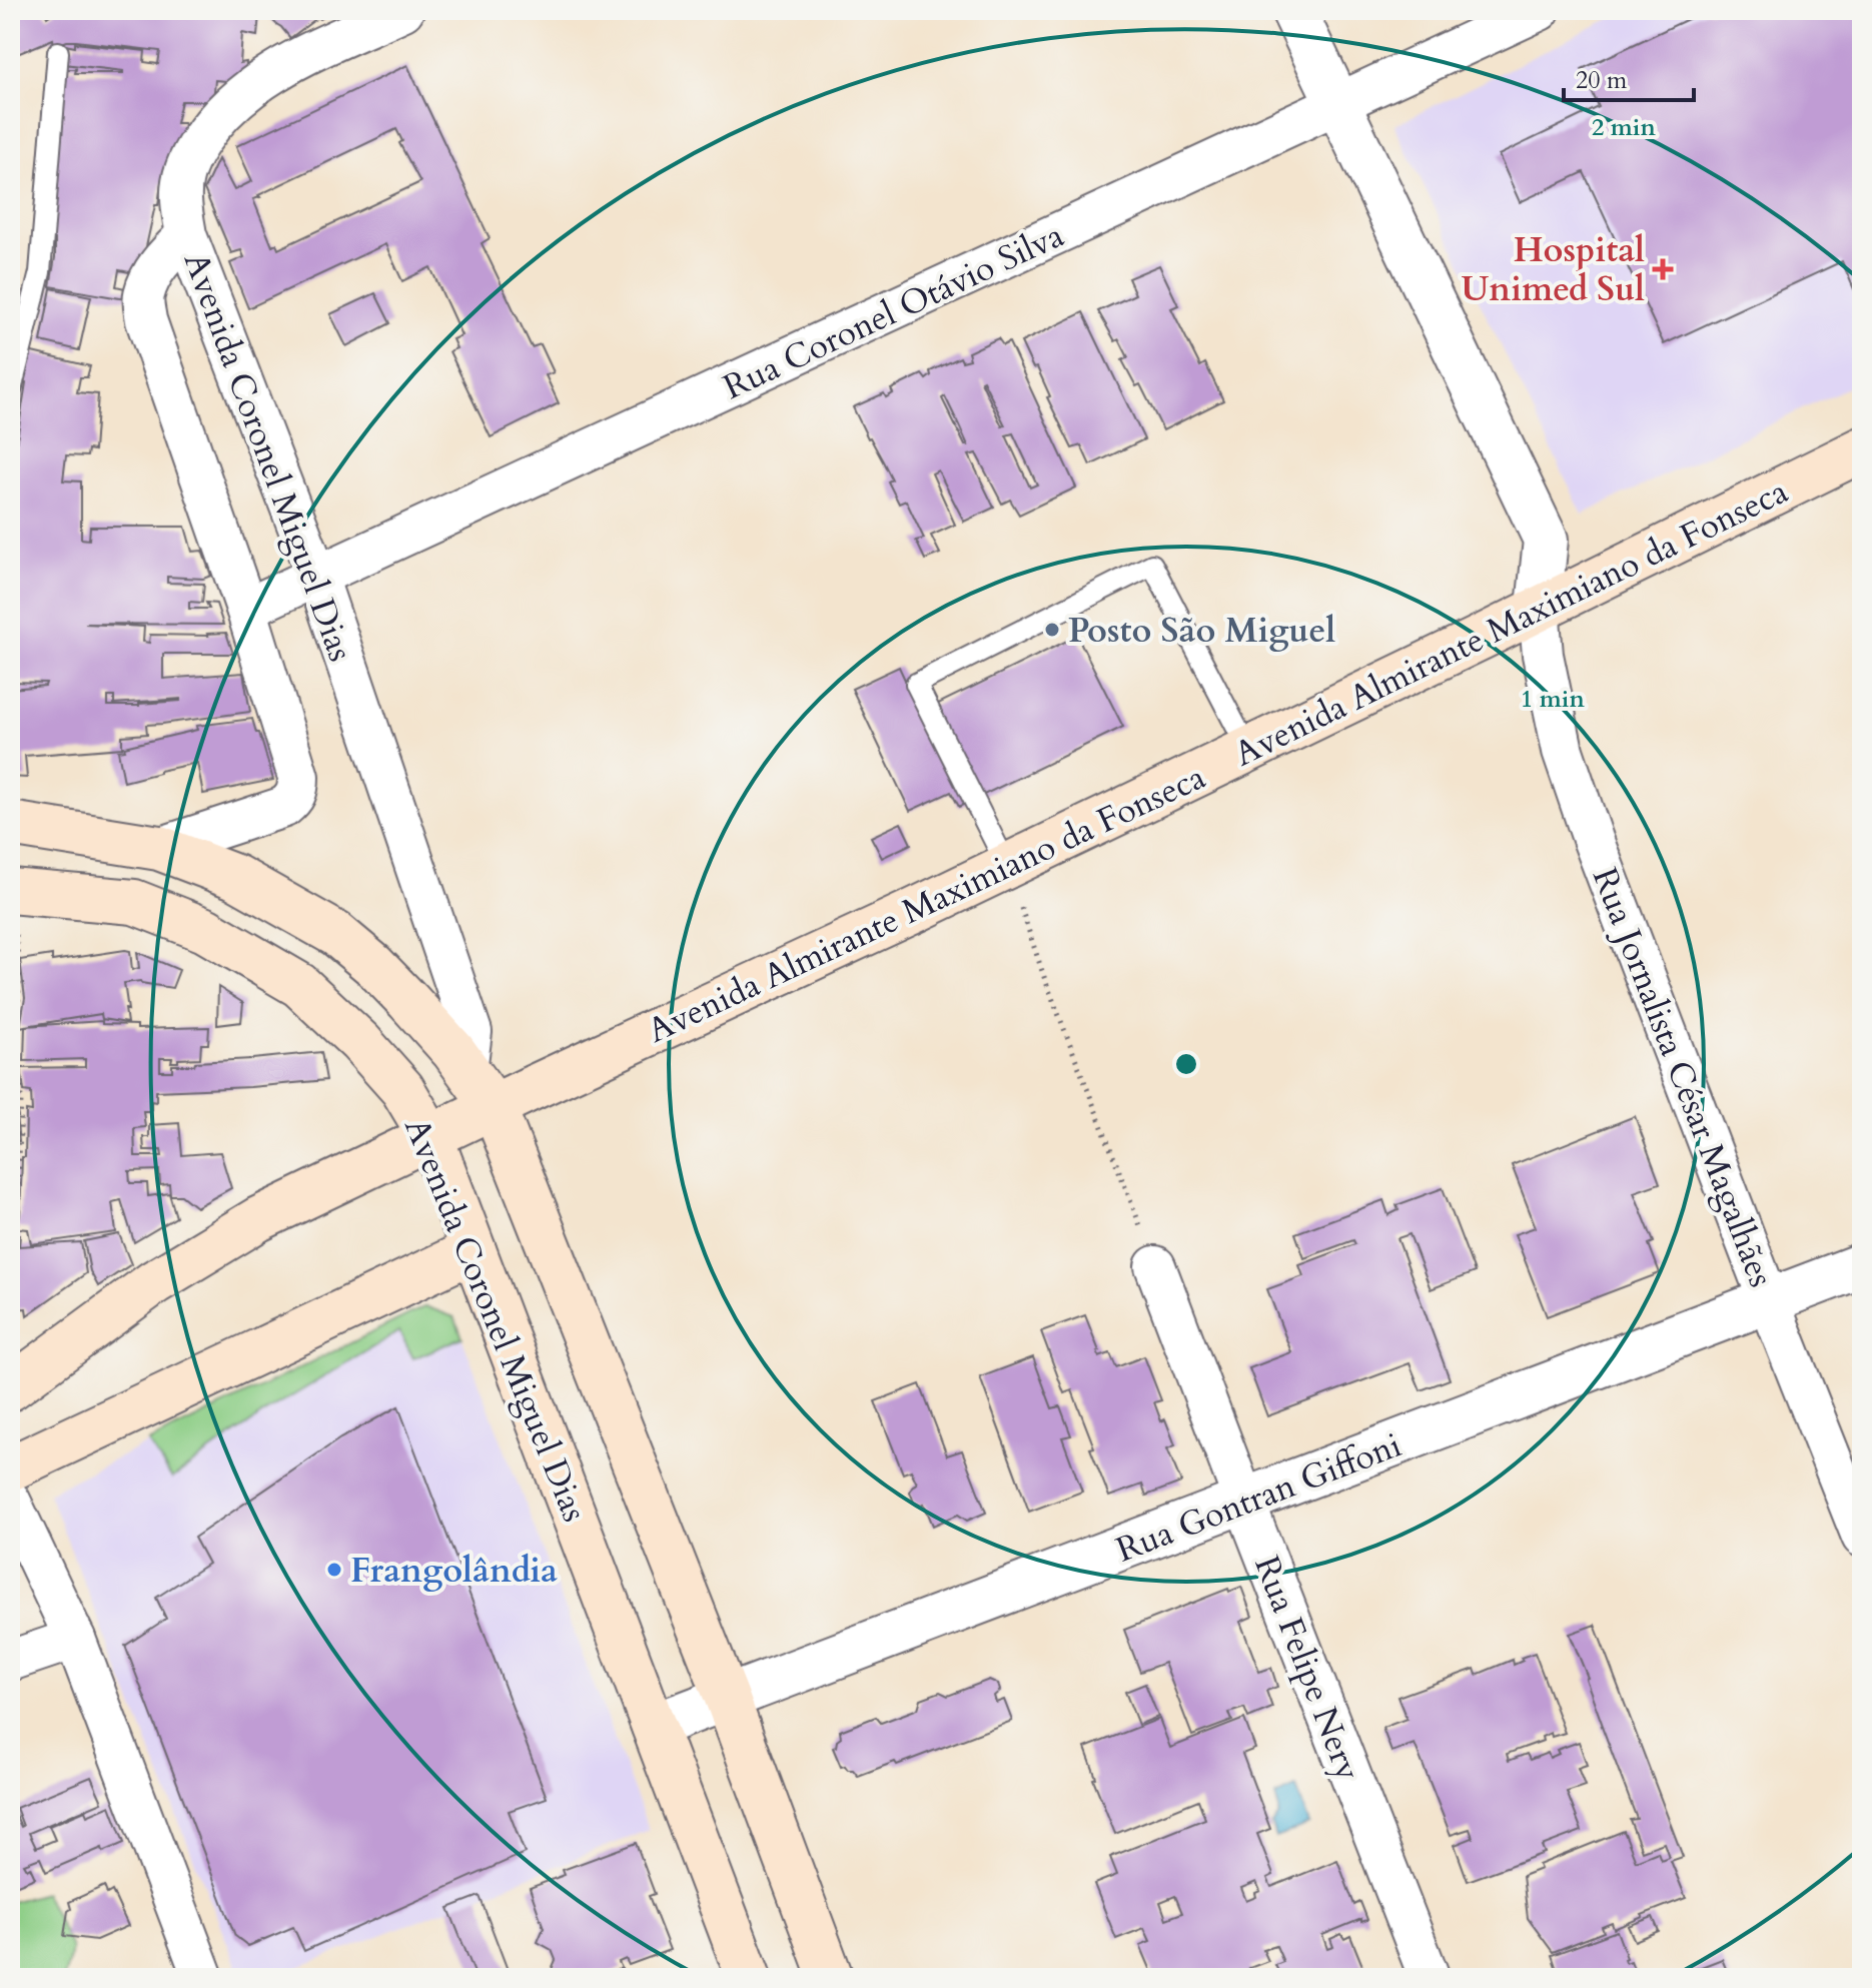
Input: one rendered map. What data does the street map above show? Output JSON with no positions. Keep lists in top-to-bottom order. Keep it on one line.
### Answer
{"streets":{"main road":["Avenida Coronel Miguel Dias","Avenida Almirante Maximiano da Fonseca"],"street":["Rua Coronel Otávio Silva","Rua Jornalista César Magalhães","Rua Gontran Giffoni","Rua Felipe Nery"]},"crossings":[["Rua Coronel Otávio Silva","Avenida Coronel Miguel Dias"],["Avenida Coronel Miguel Dias","Avenida Almirante Maximiano da Fonseca"],["Avenida Coronel Miguel Dias","Rua Gontran Giffoni"],["Avenida Almirante Maximiano da Fonseca","Rua Jornalista César Magalhães"],["Rua Jornalista César Magalhães","Rua Gontran Giffoni"],["Rua Gontran Giffoni","Rua Felipe Nery"]],"places":{"health":["Hospital Unimed Sul"],"other":["Posto São Miguel","Frangolândia"]},"scale_bar":"20 m","rings":["2 min","1 min"]}
